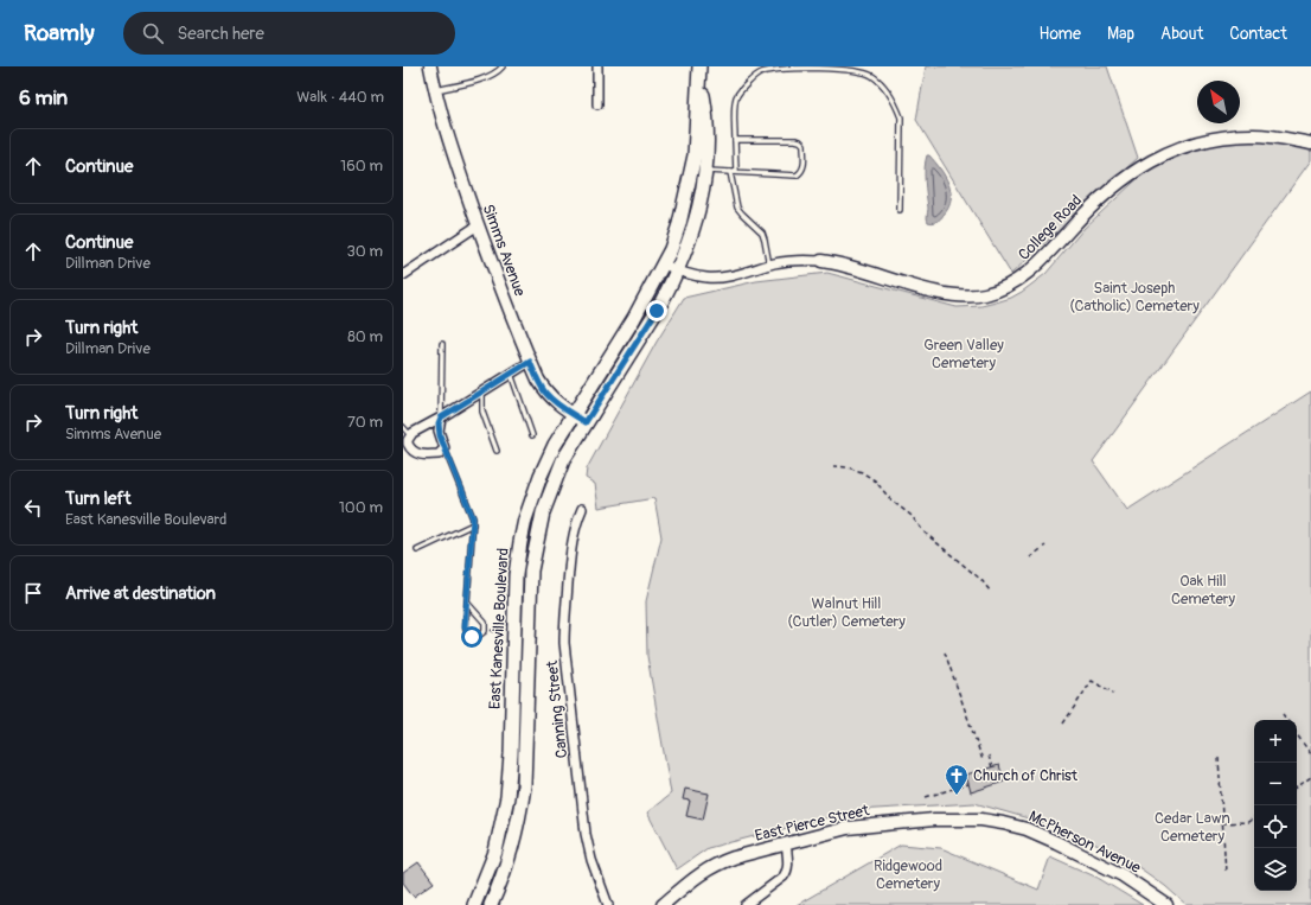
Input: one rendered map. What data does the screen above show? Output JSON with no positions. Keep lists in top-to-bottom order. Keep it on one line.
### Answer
{"streets":{"main road":["East Kanesville Boulevard"],"street":["College Road","Simms Avenue","Canning Street","East Pierce Street","McPherson Avenue"]},"crossings":[["College Road","East Kanesville Boulevard"],["Simms Avenue","East Kanesville Boulevard"],["East Pierce Street","McPherson Avenue"]],"parks":["Saint Joseph (Catholic) Cemetery","Green Valley Cemetery","Oak Hill Cemetery","Walnut Hill (Cutler) Cemetery","Cedar Lawn Cemetery","Ridgewood Cemetery"],"places":{"church":["Church of Christ"]},"north":"top left","page":{"header":"Roamly","search":"Search here","nav":["Home","Map","About","Contact"],"heading":["6 min","Walk · 440 m"],"list":[["Continue","160 m"],["Continue","Dillman Drive","30 m"],["Turn right","Dillman Drive","80 m"],["Turn right","Simms Avenue","70 m"],["Turn left","East Kanesville Boulevard","100 m"],"Arrive at destination"],"map_buttons":["+","−"]}}
